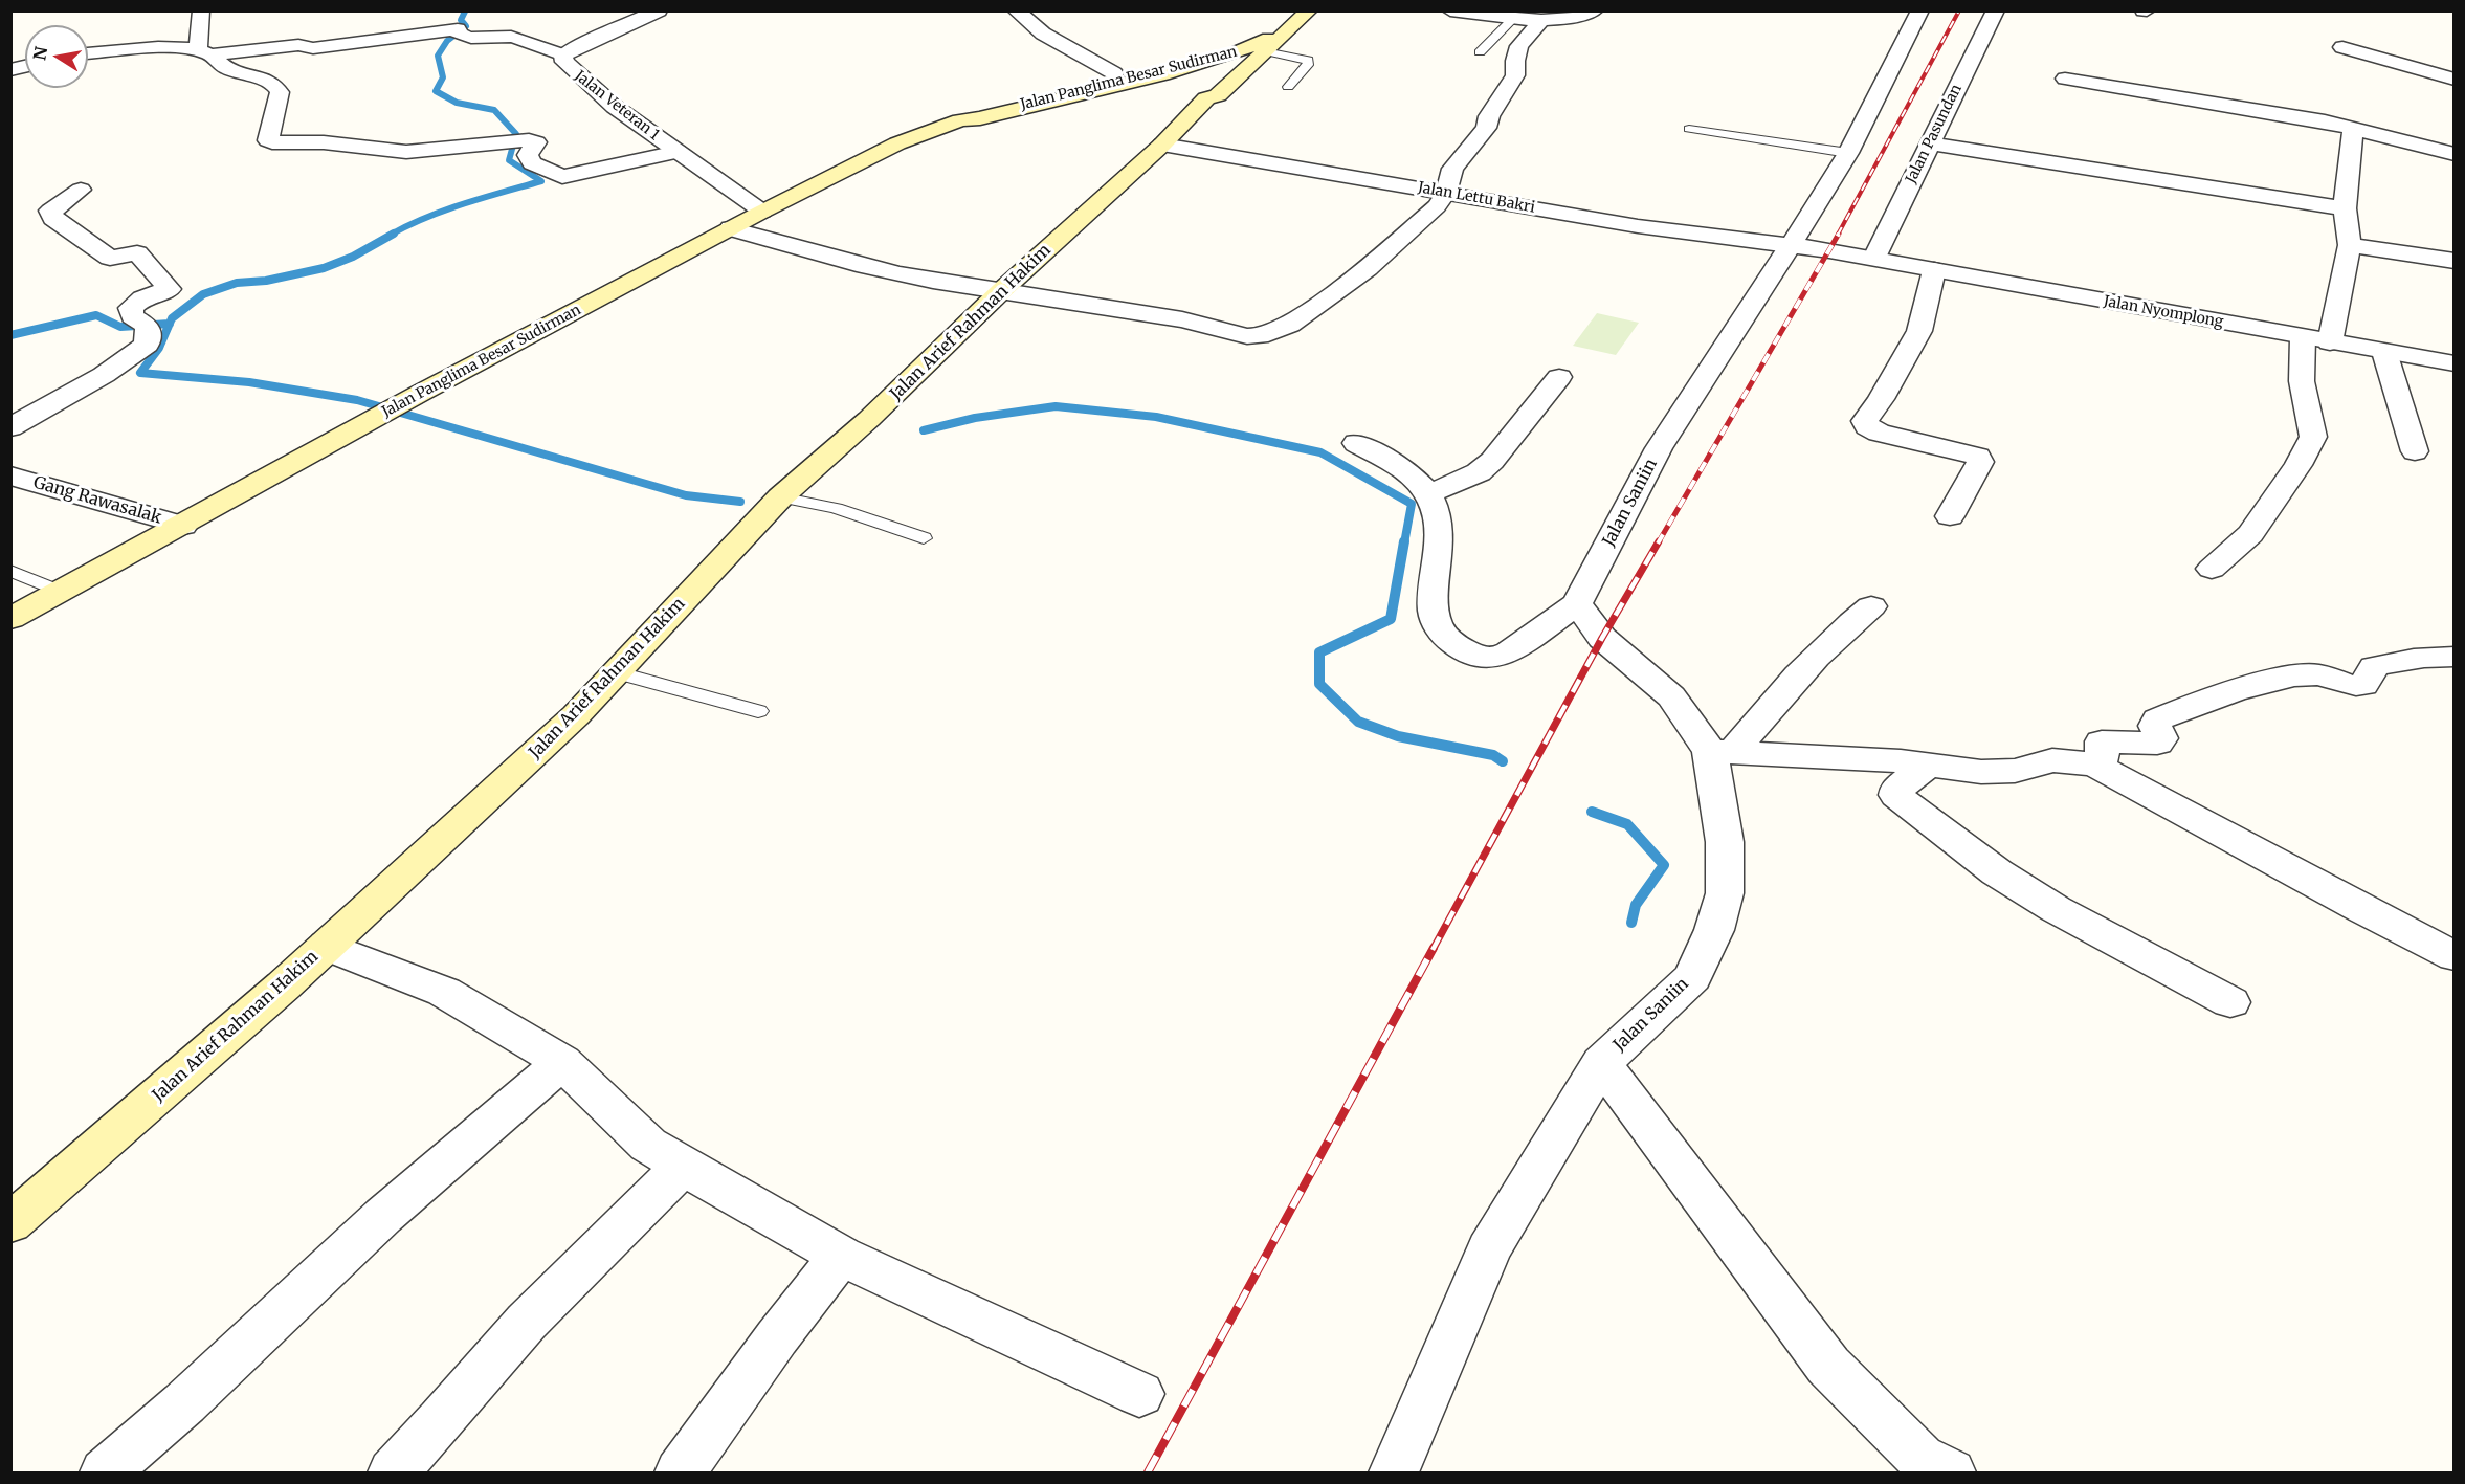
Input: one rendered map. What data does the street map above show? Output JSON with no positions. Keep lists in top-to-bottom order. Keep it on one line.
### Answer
{"streets":{"main road":["Jalan Panglima Besar Sudirman","Jalan Arief Rahman Hakim"],"street":["Jalan Veteran 1","Jalan Pasundan","Jalan Lettu Bakri","Jalan Nyomplong","Gang Rawasalak","Jalan Saniin"]},"crossings":[["Jalan Panglima Besar Sudirman","Jalan Veteran 1"],["Jalan Panglima Besar Sudirman","Jalan Arief Rahman Hakim"],["Jalan Panglima Besar Sudirman","Gang Rawasalak"],["Jalan Pasundan","Jalan Lettu Bakri"],["Jalan Pasundan","Jalan Nyomplong"],["Jalan Lettu Bakri","Jalan Nyomplong"],["Jalan Lettu Bakri","Jalan Arief Rahman Hakim"],["Jalan Lettu Bakri","Jalan Saniin"]],"north":"left"}
